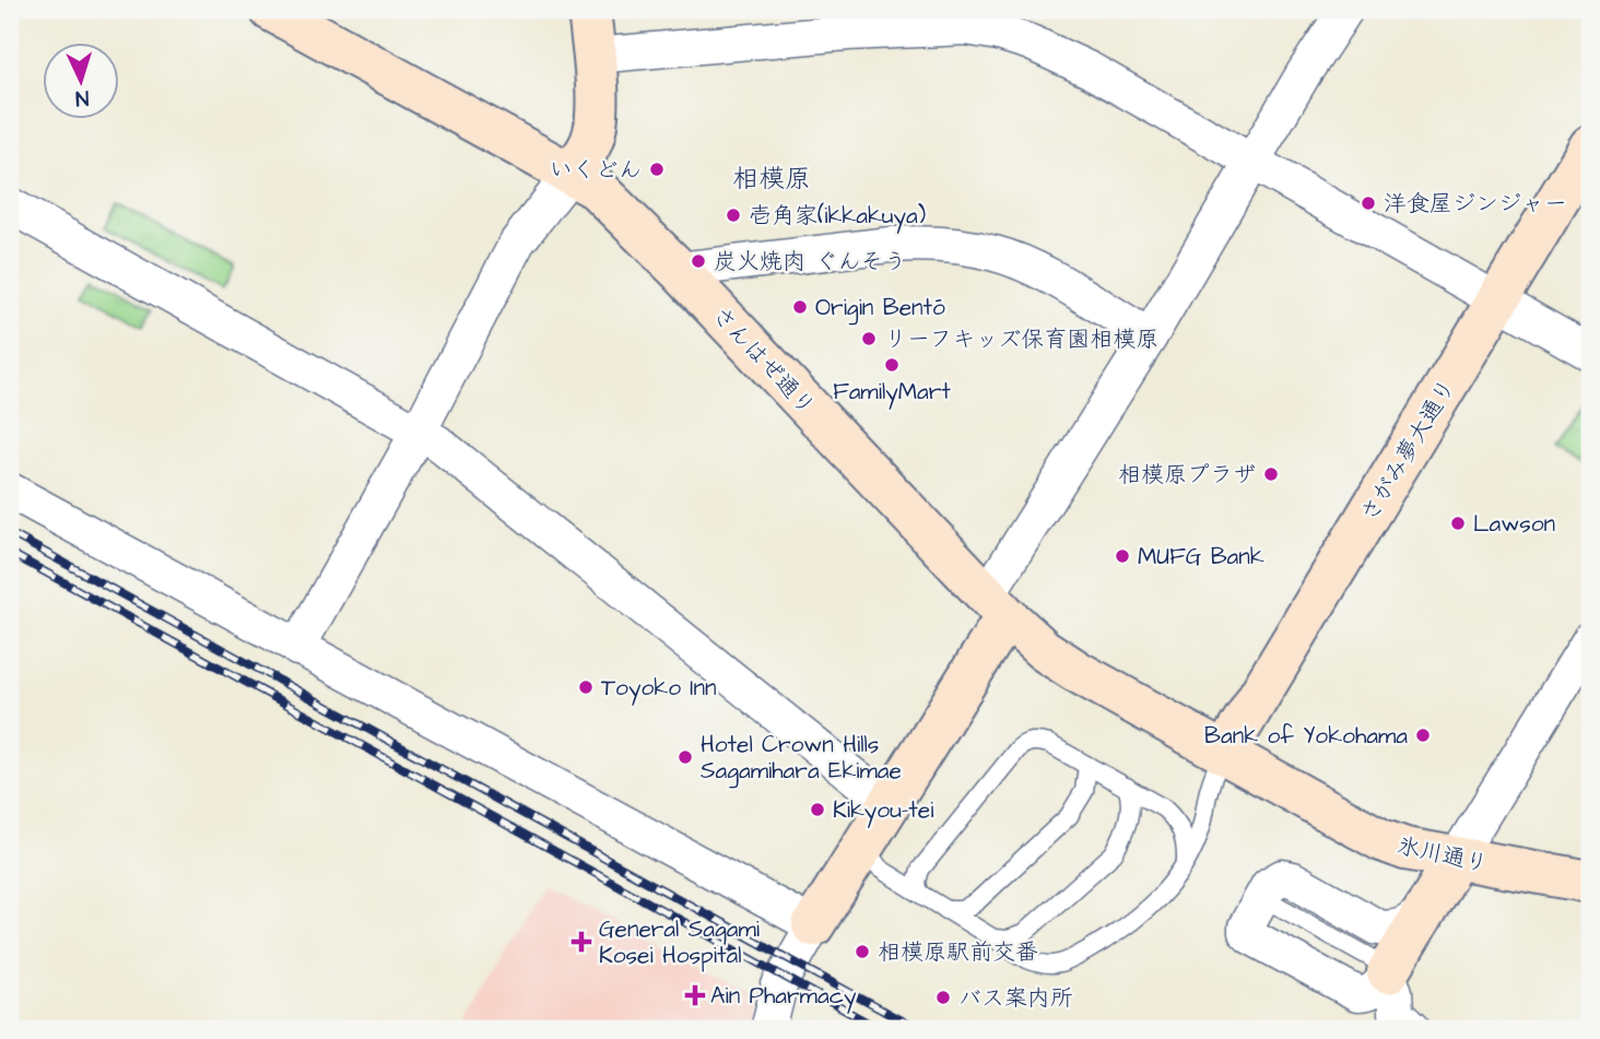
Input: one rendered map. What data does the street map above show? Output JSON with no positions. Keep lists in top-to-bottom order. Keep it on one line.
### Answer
{"streets":{"street":["さんはぜ通り","さがみ夢大通り","氷川通り"]},"crossings":[["さんはぜ通り","さがみ夢大通り"],["さんはぜ通り","氷川通り"],["さがみ夢大通り","氷川通り"]],"districts":["相模原"],"places":{"other":["いくどん","洋食屋ジンジャー","壱角家(ikkakuya)","炭火焼肉 ぐんそう","Origin Bentō","リーフキッズ保育園相模原","FamilyMart","相模原プラザ","Lawson","MUFG Bank","Toyoko Inn","Bank of Yokohama","Hotel Crown Hills Sagamihara Ekimae","Kikyou-tei","相模原駅前交番","バス案内所"],"health":["General Sagami Kosei Hospital","Ain Pharmacy"]},"north":"bottom"}
